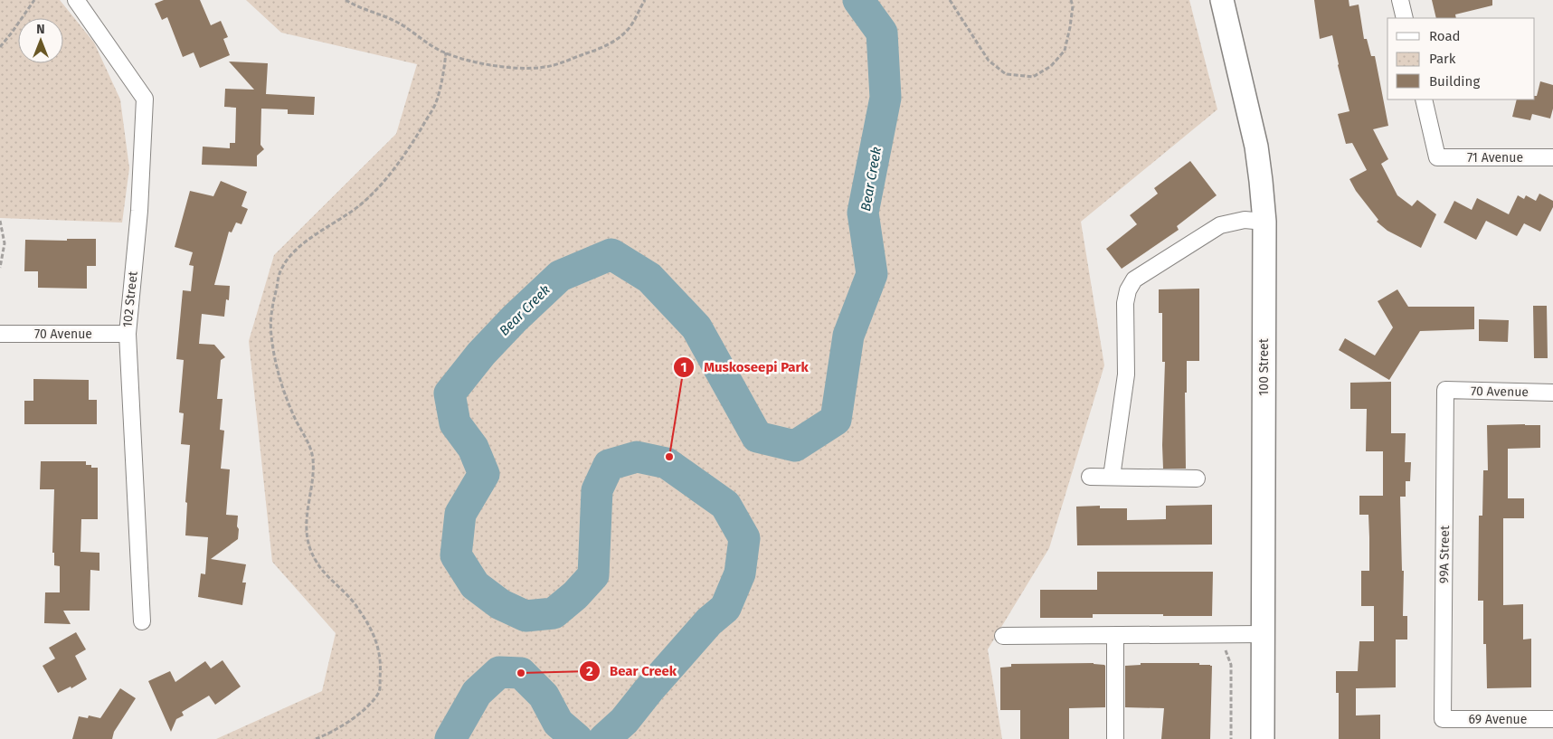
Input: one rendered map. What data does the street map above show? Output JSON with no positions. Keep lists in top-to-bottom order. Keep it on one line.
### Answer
{"streets":{"main road":["100 Street"],"street":["71 Avenue","102 Street","70 Avenue","99A Street","69 Avenue"]},"crossings":[["102 Street","70 Avenue"],["70 Avenue","99A Street"],["99A Street","69 Avenue"]],"water":["Bear Creek"],"places":["Muskoseepi Park","Bear Creek"],"legend":["Road","Park","Building"],"north":"top"}
